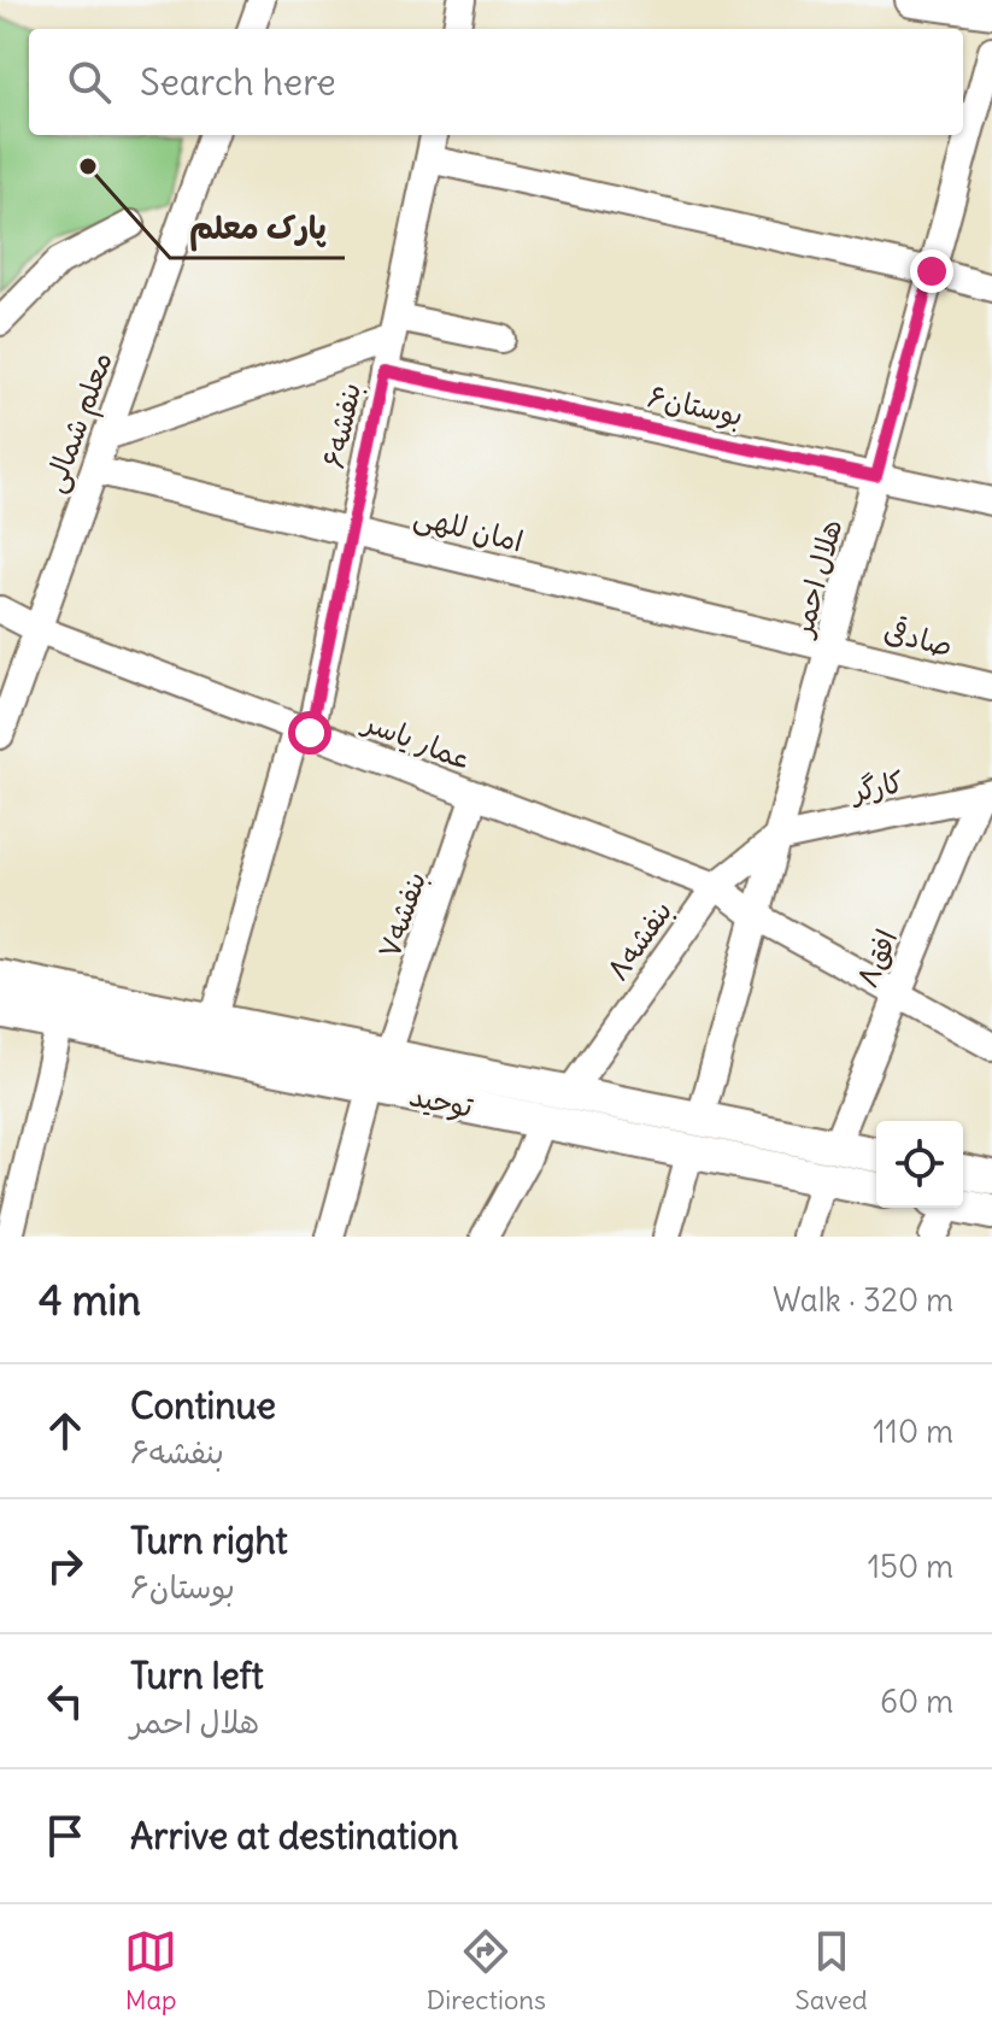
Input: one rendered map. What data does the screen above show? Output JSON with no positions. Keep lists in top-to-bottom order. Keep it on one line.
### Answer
{"streets":{"main road":["توحید"],"street":["بوستان۶","معلم شمالی","بنفشه۶","امان للهی","هلال احمر","صادقی","عمار یاسر","کارگر","بنفشه۷","بنفشه۸","افق۸"]},"crossings":[["بوستان۶","بنفشه۶"],["بوستان۶","هلال احمر"],["معلم شمالی","امان للهی"],["معلم شمالی","عمار یاسر"],["بنفشه۶","امان للهی"],["بنفشه۶","عمار یاسر"],["بنفشه۶","توحید"],["امان للهی","هلال احمر"],["امان للهی","صادقی"],["هلال احمر","صادقی"],["هلال احمر","عمار یاسر"],["هلال احمر","کارگر"],["هلال احمر","بنفشه۸"],["هلال احمر","توحید"],["عمار یاسر","بنفشه۷"],["عمار یاسر","بنفشه۸"],["عمار یاسر","افق۸"],["کارگر","بنفشه۸"],["کارگر","افق۸"],["بنفشه۷","توحید"],["بنفشه۸","توحید"],["افق۸","توحید"]],"places":["پارک معلم"],"page":{"search":"Search here","heading":["4 min","Walk · 320 m"],"list":[["Continue","بنفشه۶","110 m"],["Turn right","بوستان۶","150 m"],["Turn left","هلال احمر","60 m"],"Arrive at destination"],"nav":["Map","Directions","Saved"]}}
